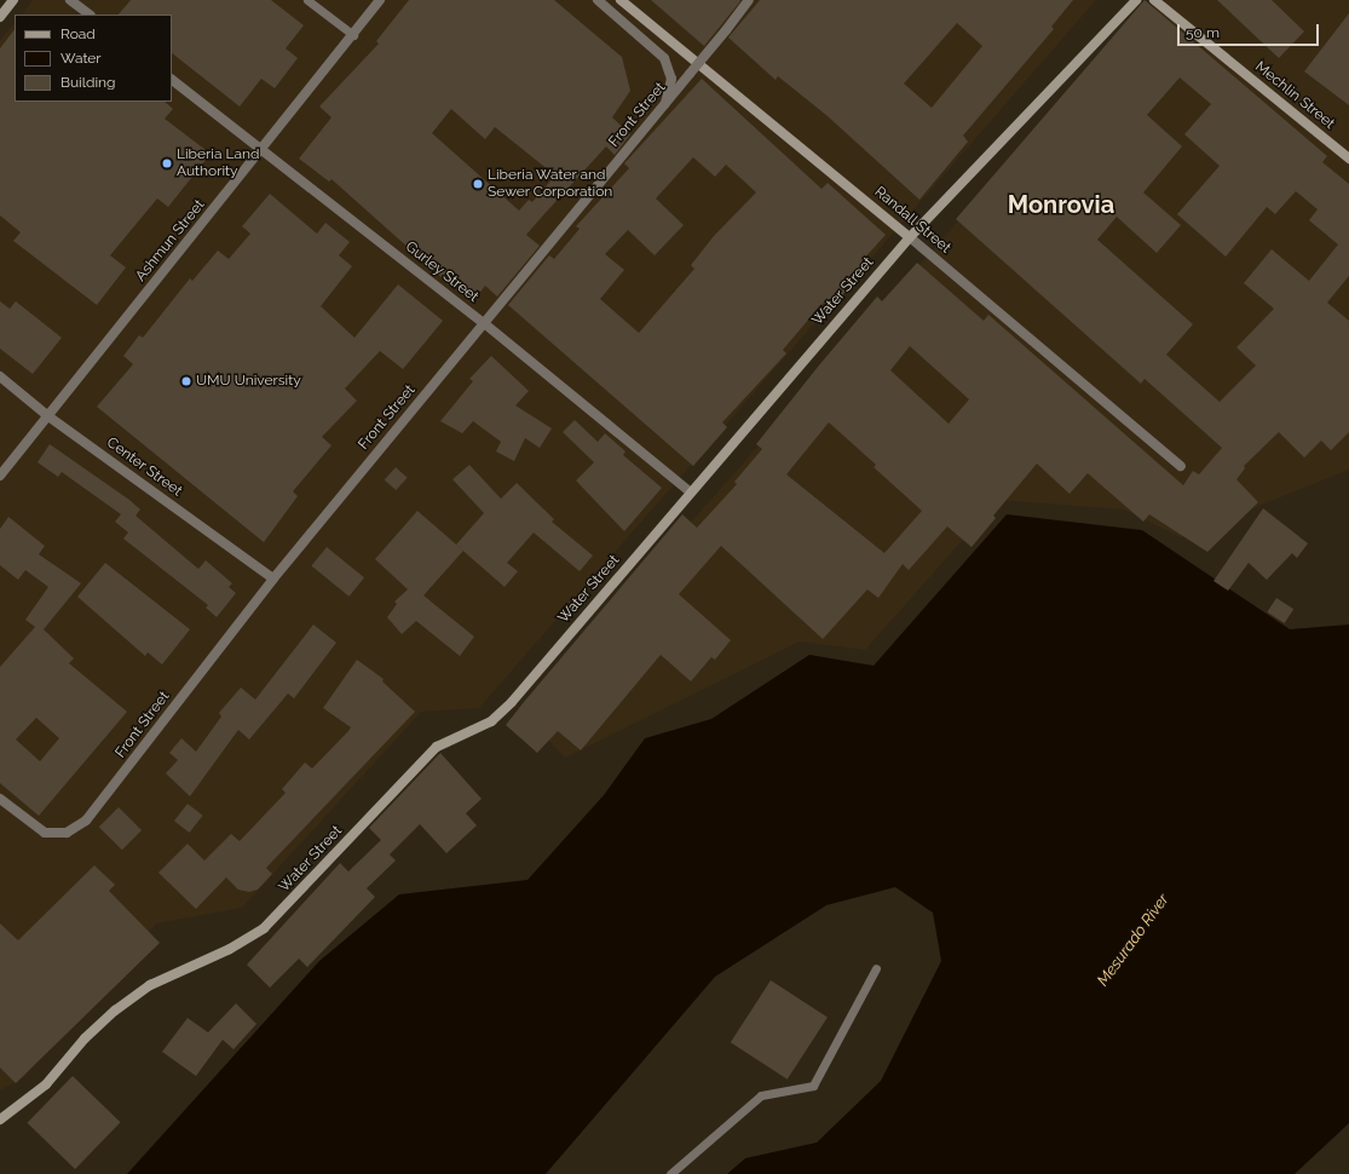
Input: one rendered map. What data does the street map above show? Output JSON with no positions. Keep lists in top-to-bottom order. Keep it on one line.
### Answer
{"streets":{"street":["Mechlin Street","Front Street","Randall Street","Ashmun Street","Gurley Street","Water Street","Center Street"]},"crossings":[["Front Street","Gurley Street"],["Front Street","Center Street"],["Randall Street","Water Street"],["Ashmun Street","Gurley Street"],["Ashmun Street","Center Street"],["Gurley Street","Water Street"]],"districts":["Monrovia"],"water":["Mesurado River"],"places":["Liberia Land Authority","Liberia Water and Sewer Corporation","UMU University"],"legend":["Road","Water","Building"],"scale_bar":"50 m"}
